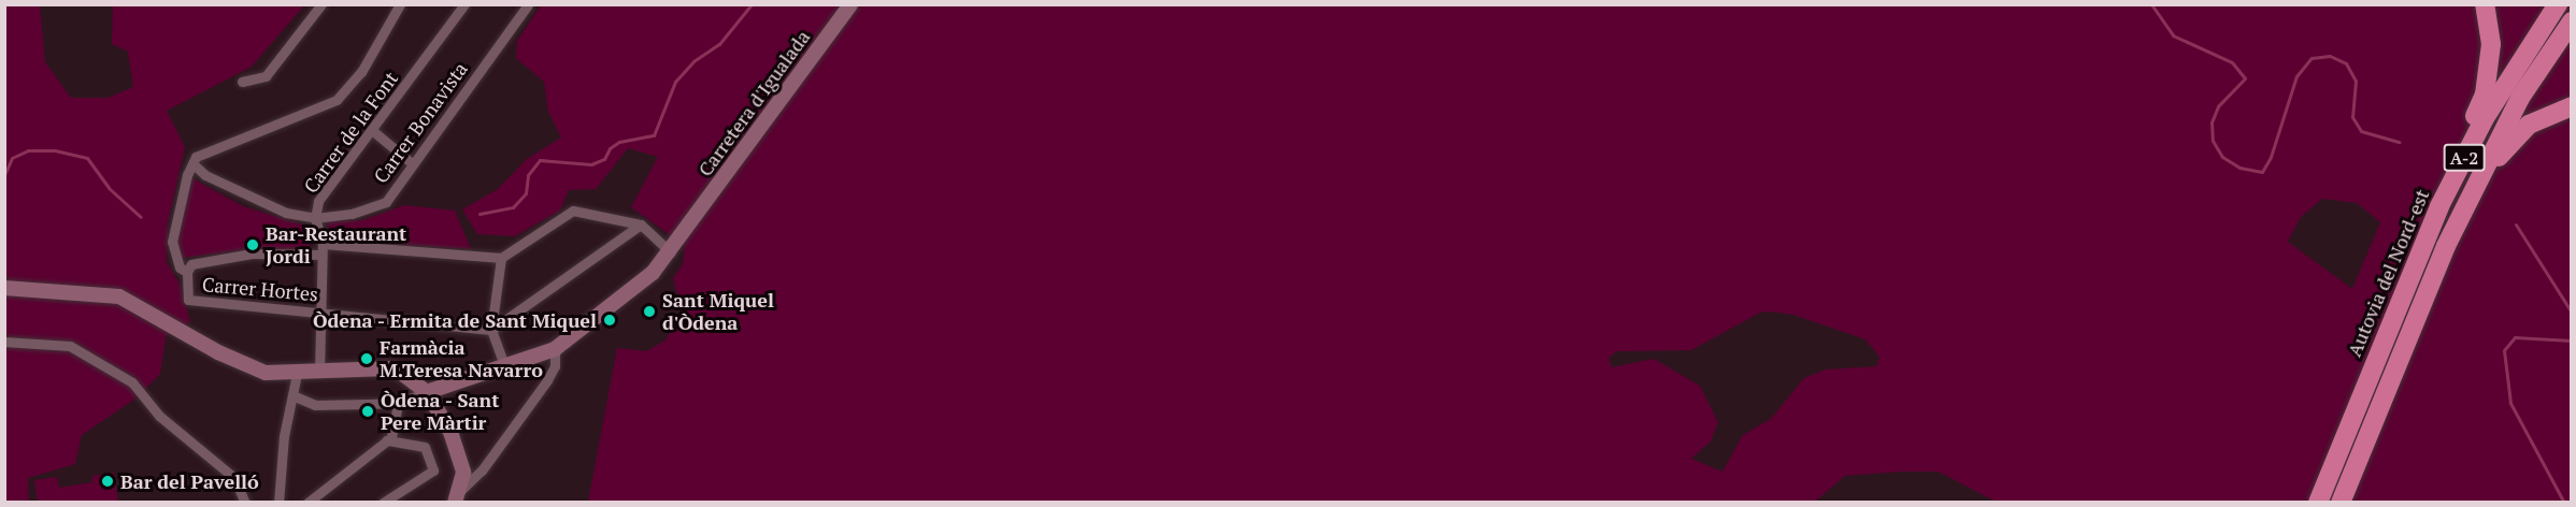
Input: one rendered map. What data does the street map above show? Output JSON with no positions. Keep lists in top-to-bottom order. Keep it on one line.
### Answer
{"streets":{"highway":["A-2","Autovia del Nord-est"],"street":["Carretera d'Igualada","Carrer Bonavista","Carrer de la Font","Carrer Hortes"]},"crossings":[["Carrer Bonavista","Carrer de la Font"],["Carrer de la Font","Carrer Hortes"]],"places":["Bar-Restaurant Jordi","Sant Miquel d'Òdena","Òdena - Ermita de Sant Miquel","Farmàcia M.Teresa Navarro","Òdena - Sant Pere Màrtir","Bar del Pavelló"]}
